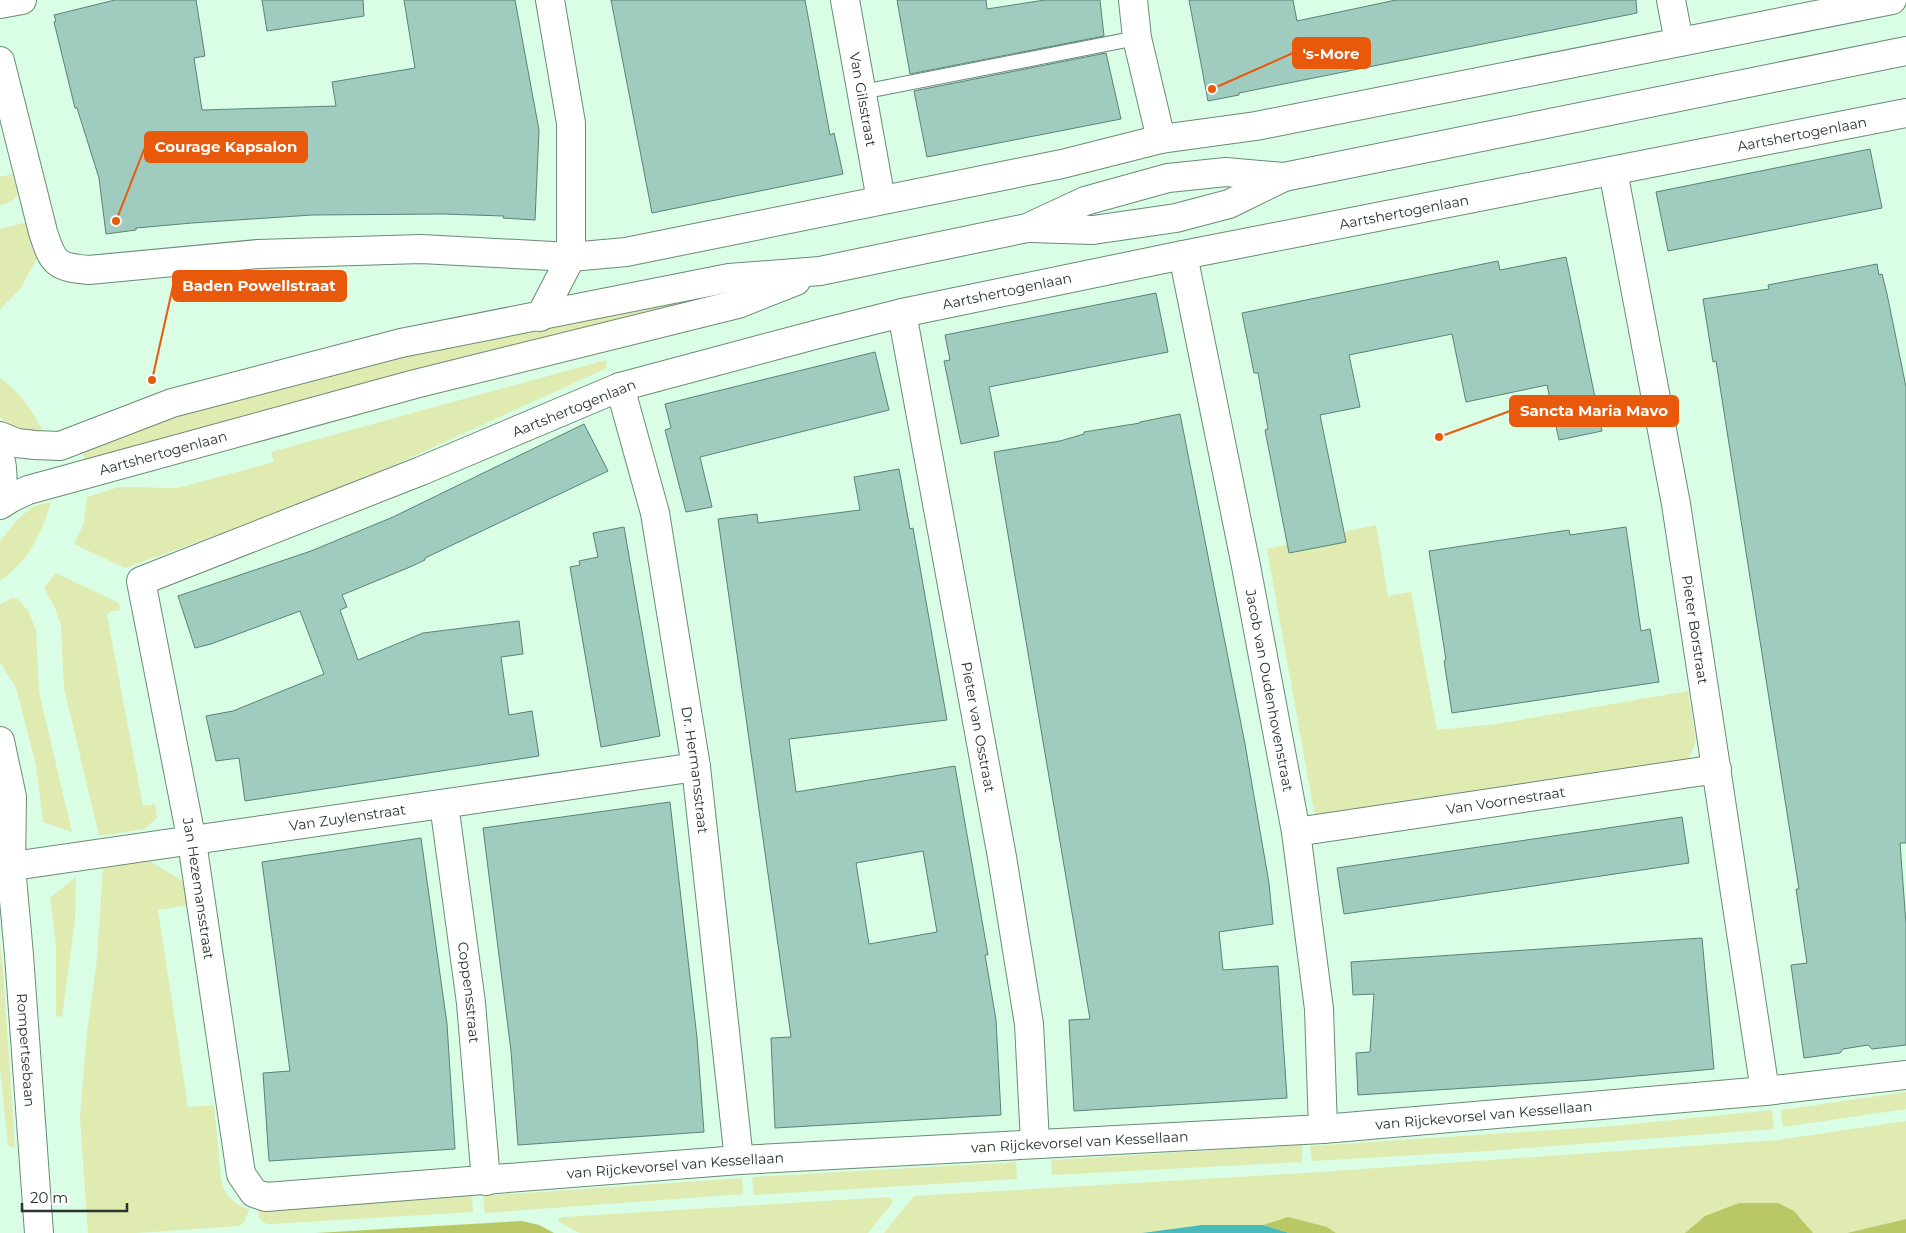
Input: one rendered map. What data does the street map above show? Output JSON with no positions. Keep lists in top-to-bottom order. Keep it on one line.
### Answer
{"streets":{"street":["Van Gilsstraat","Aartshertogenlaan","Pieter Borstraat","Jacob van Oudenhovenstraat","Pieter van Osstraat","Dr. Hermansstraat","Van Voornestraat","Van Zuylenstraat","Jan Hezemansstraat","Coppensstraat","Rompertsebaan","van Rijckevorsel van Kessellaan"]},"crossings":[["Aartshertogenlaan","Pieter Borstraat"],["Aartshertogenlaan","Jacob van Oudenhovenstraat"],["Aartshertogenlaan","Pieter van Osstraat"],["Aartshertogenlaan","Dr. Hermansstraat"],["Aartshertogenlaan","Jan Hezemansstraat"],["Pieter Borstraat","Van Voornestraat"],["Pieter Borstraat","van Rijckevorsel van Kessellaan"],["Jacob van Oudenhovenstraat","Van Voornestraat"],["Jacob van Oudenhovenstraat","van Rijckevorsel van Kessellaan"],["Pieter van Osstraat","van Rijckevorsel van Kessellaan"],["Dr. Hermansstraat","Van Zuylenstraat"],["Dr. Hermansstraat","van Rijckevorsel van Kessellaan"],["Van Zuylenstraat","Jan Hezemansstraat"],["Van Zuylenstraat","Coppensstraat"],["Van Zuylenstraat","Rompertsebaan"],["Jan Hezemansstraat","van Rijckevorsel van Kessellaan"],["Coppensstraat","van Rijckevorsel van Kessellaan"]],"places":["'s-More","Courage Kapsalon","Baden Powellstraat","Sancta Maria Mavo"],"scale_bar":"20 m"}
